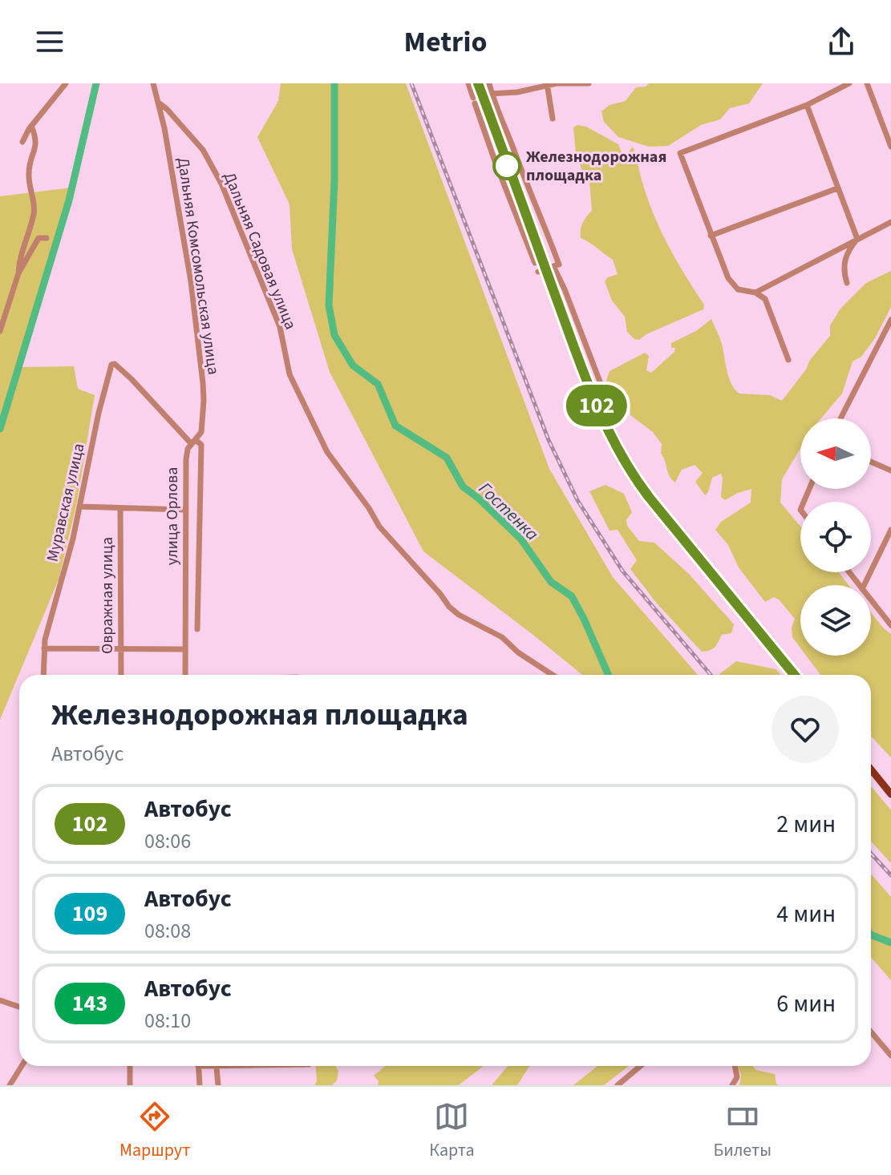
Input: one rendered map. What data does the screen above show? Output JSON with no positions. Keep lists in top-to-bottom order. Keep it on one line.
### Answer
{"streets":{"street":["Дальняя Садовая улица","Дальняя Комсомольская улица","Муравская улица","улица Орлова","Овражная улица"]},"crossings":[["Дальняя Садовая улица","Дальняя Комсомольская улица"],["Дальняя Комсомольская улица","улица Орлова"],["Муравская улица","улица Орлова"]],"water":["Гостенка"],"places":["Железнодорожная площадка"],"lines":["bus line 102"],"north":"left","page":{"header":"Metrio","on_map":"102","heading":["Железнодорожная площадка","Автобус"],"list":[{"mark":"102","name":"Автобус","note":"08:06","value":"2 мин"},{"mark":"109","name":"Автобус","note":"08:08","value":"4 мин"},{"mark":"143","name":"Автобус","note":"08:10","value":"6 мин"}],"tabs":["Маршрут","Карта","Билеты"]}}
